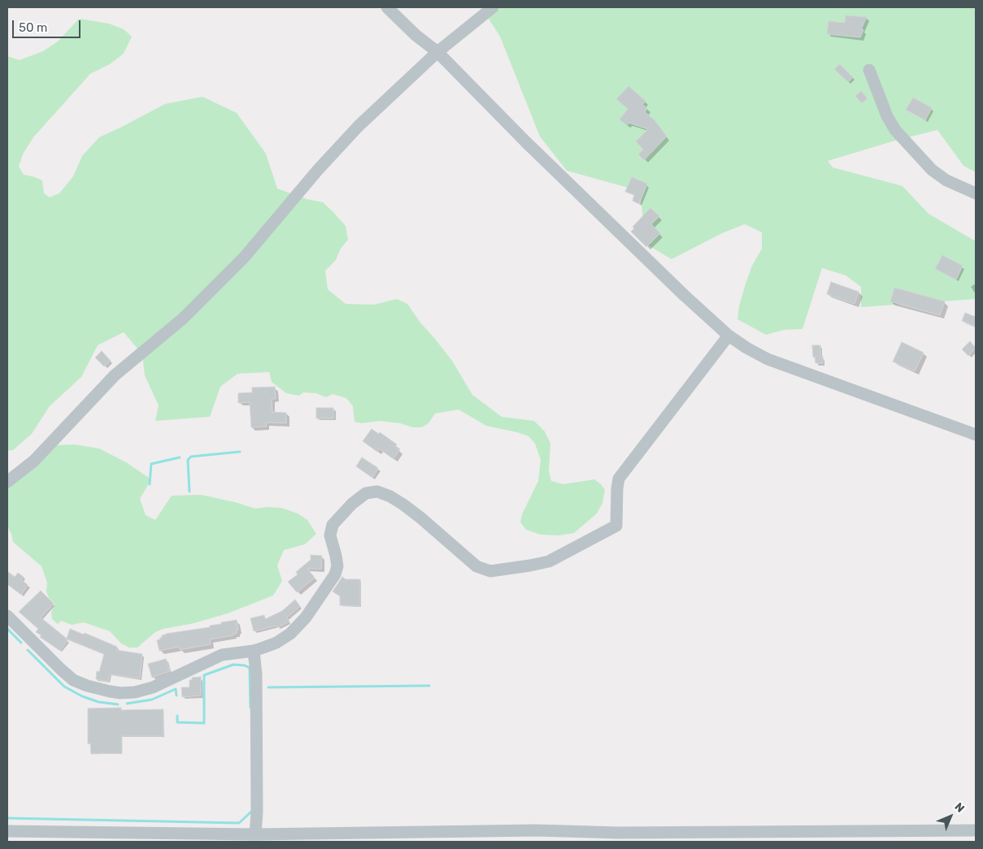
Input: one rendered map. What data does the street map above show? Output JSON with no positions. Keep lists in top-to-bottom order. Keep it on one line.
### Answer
{"scale_bar":"50 m","north":"top right"}
